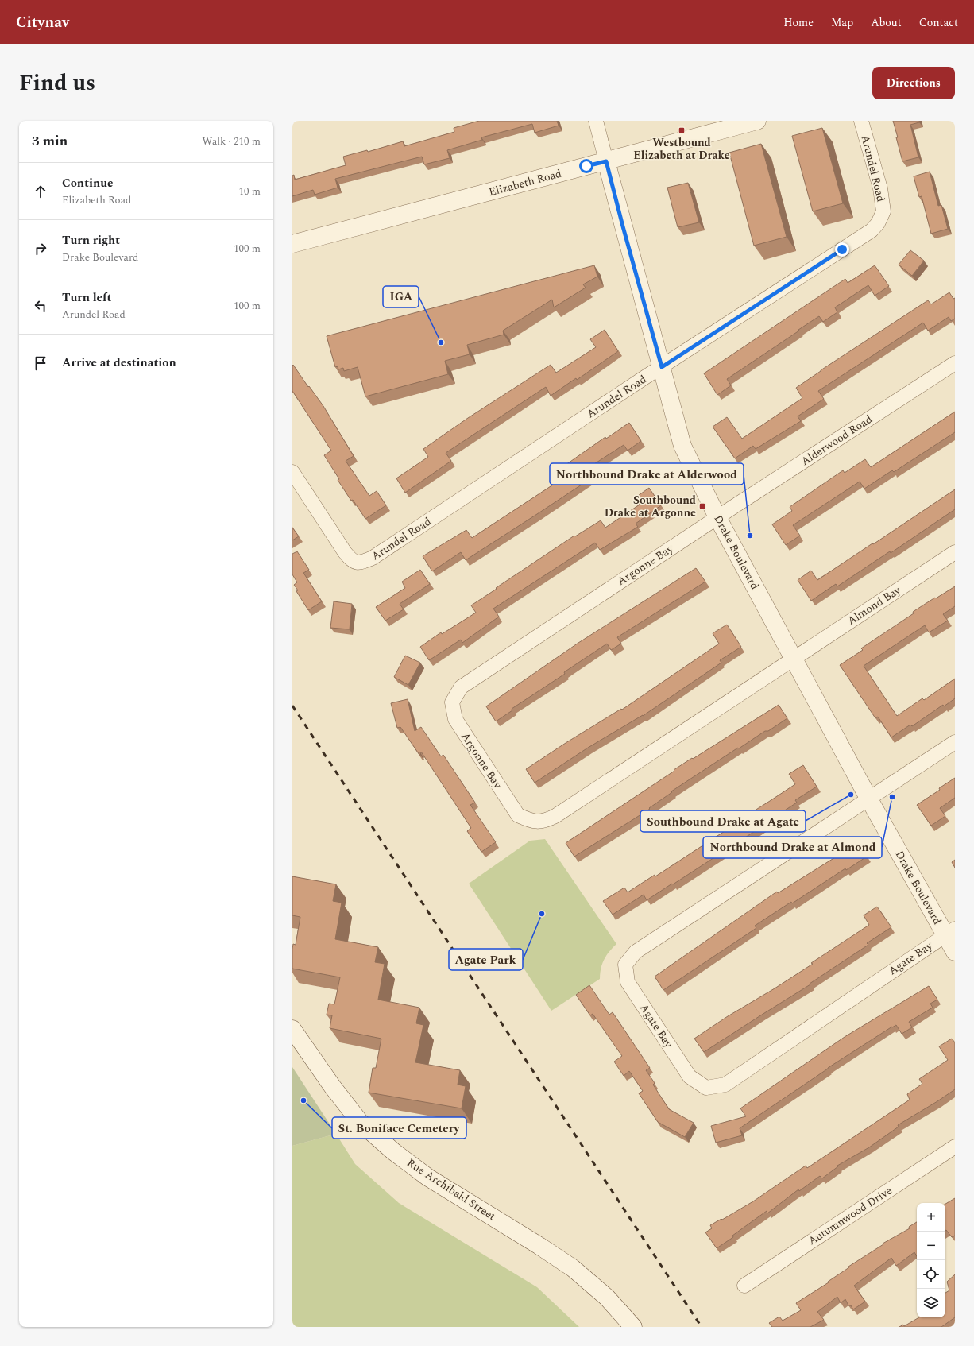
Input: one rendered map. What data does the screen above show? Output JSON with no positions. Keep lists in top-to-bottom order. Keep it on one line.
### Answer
{"streets":{"street":["Arundel Road","Elizabeth Road","Alderwood Road","Drake Boulevard","Argonne Bay","Almond Bay","Agate Bay","Rue Archibald Street","Autumnwood Drive"]},"crossings":[["Arundel Road","Drake Boulevard"],["Elizabeth Road","Drake Boulevard"],["Alderwood Road","Drake Boulevard"],["Alderwood Road","Argonne Bay"],["Drake Boulevard","Argonne Bay"],["Drake Boulevard","Almond Bay"],["Drake Boulevard","Agate Bay"],["Argonne Bay","Almond Bay"]],"places":{"transit":["Westbound Elizabeth at Drake","Southbound Drake at Argonne"],"other":["IGA","Northbound Drake at Alderwood","Southbound Drake at Agate","Northbound Drake at Almond","Agate Park","St. Boniface Cemetery"]},"page":{"header":"Citynav","nav":["Home","Map","About","Contact"],"title":"Find us","buttons":"Directions","heading":["3 min","Walk · 210 m"],"list":[["Continue","Elizabeth Road","10 m"],["Turn right","Drake Boulevard","100 m"],["Turn left","Arundel Road","100 m"],"Arrive at destination"],"map_buttons":["+","−"]}}
